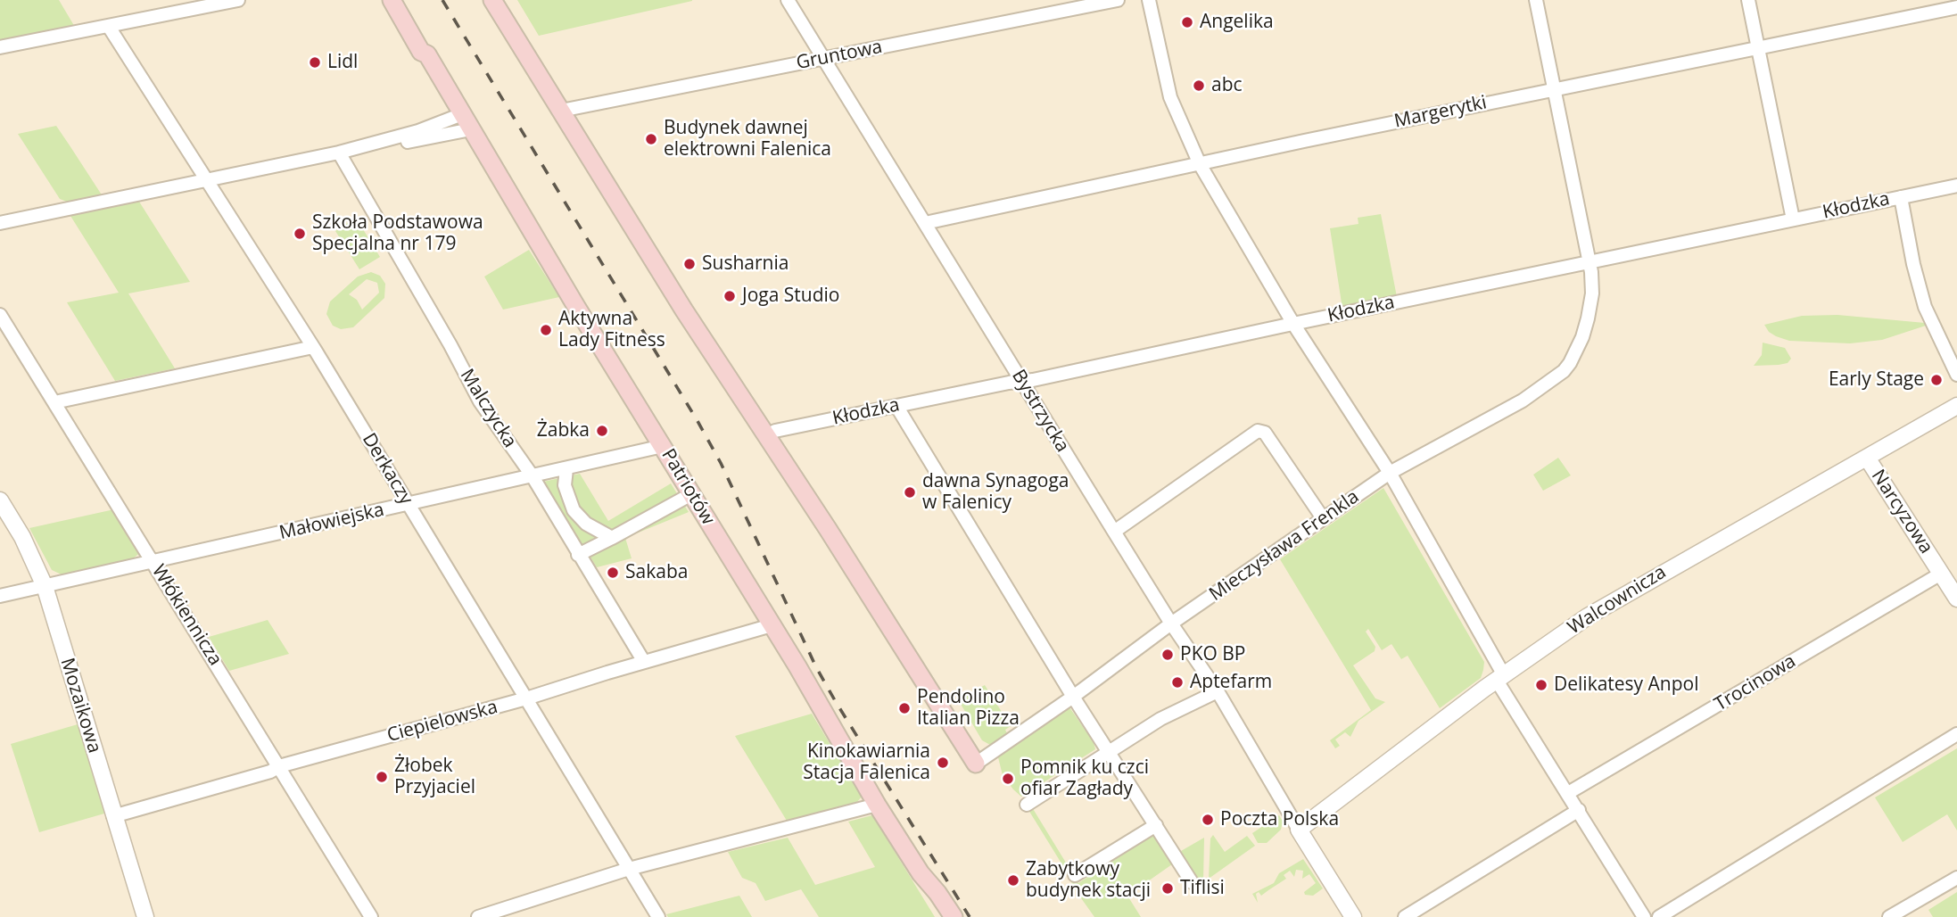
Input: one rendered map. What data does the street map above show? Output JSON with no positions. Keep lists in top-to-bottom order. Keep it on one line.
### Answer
{"streets":{"main road":["Patriotów"],"street":["Gruntowa","Margerytki","Kłodzka","Malczycka","Bystrzycka","Derkaczy","Narcyzowa","Małowiejska","Mieczysława Frenkla","Walcownicza","Włókiennicza","Trocinowa","Mozaikowa","Ciepielowska"]},"crossings":[["Gruntowa","Bystrzycka"],["Margerytki","Bystrzycka"],["Margerytki","Mieczysława Frenkla"],["Kłodzka","Bystrzycka"],["Kłodzka","Mieczysława Frenkla"],["Malczycka","Małowiejska"],["Malczycka","Ciepielowska"],["Bystrzycka","Mieczysława Frenkla"],["Bystrzycka","Walcownicza"],["Derkaczy","Małowiejska"],["Derkaczy","Ciepielowska"],["Patriotów","Małowiejska"],["Patriotów","Ciepielowska"],["Narcyzowa","Walcownicza"],["Narcyzowa","Trocinowa"],["Małowiejska","Włókiennicza"],["Małowiejska","Mozaikowa"],["Włókiennicza","Ciepielowska"],["Mozaikowa","Ciepielowska"]],"places":["Angelika","Lidl","abc","Budynek dawnej elektrowni Falenica","Szkoła Podstawowa Specjalna nr 179","Susharnia","Joga Studio","Aktywna Lady Fitness","Early Stage","Żabka","dawna Synagoga w Falenicy","Sakaba","PKO BP","Aptefarm","Delikatesy Anpol","Pendolino Italian Pizza","Kinokawiarnia Stacja Falenica","Żłobek Przyjaciel","Pomnik ku czci ofiar Zagłady","Poczta Polska","Zabytkowy budynek stacji","Tiflisi"]}
